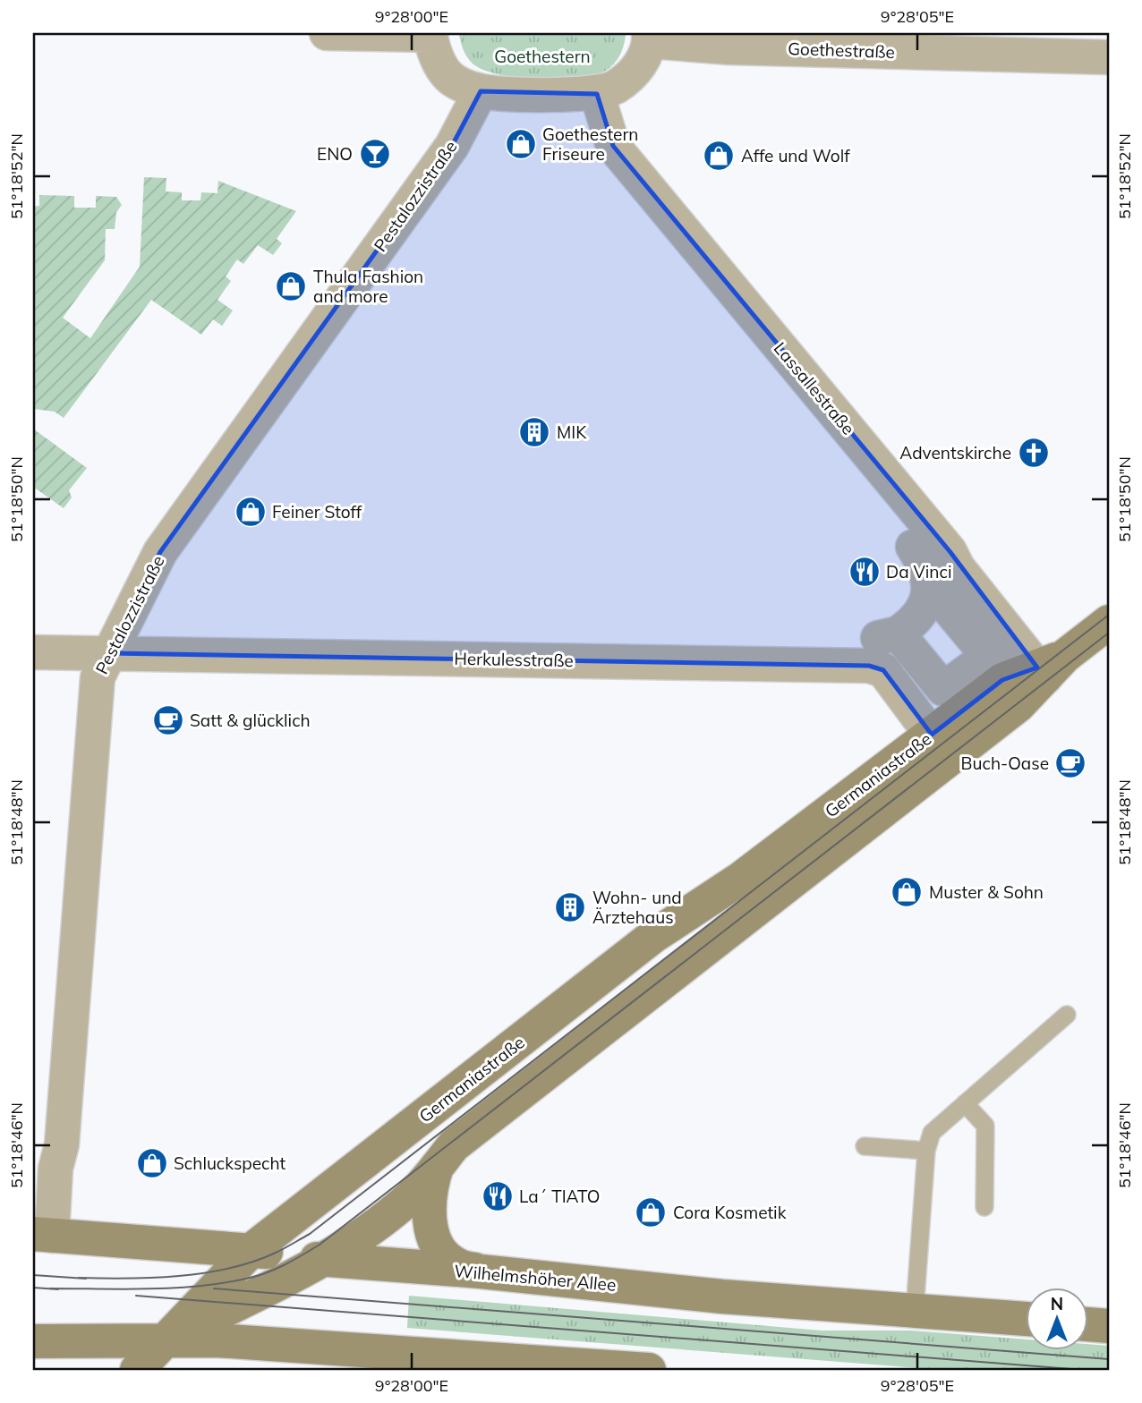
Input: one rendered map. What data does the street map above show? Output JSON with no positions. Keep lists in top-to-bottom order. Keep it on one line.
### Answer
{"streets":{"street":["Goethestraße","Pestalozzistraße","Lassallestraße","Herkulesstraße","Germaniastraße","Wilhelmshöher Allee"]},"crossings":[["Goethestraße","Pestalozzistraße"],["Goethestraße","Lassallestraße"],["Pestalozzistraße","Herkulesstraße"],["Pestalozzistraße","Wilhelmshöher Allee"],["Lassallestraße","Germaniastraße"],["Herkulesstraße","Germaniastraße"],["Germaniastraße","Wilhelmshöher Allee"]],"parks":["Goethestern"],"places":{"shop":["Goethestern Friseure","Affe und Wolf","Thula Fashion and more","Feiner Stoff","Muster & Sohn","Schluckspecht","Cora Kosmetik"],"bar":["ENO"],"building":["MIK","Wohn- und Ärztehaus"],"church":["Adventskirche"],"restaurant":["Da Vinci","La´ TIATO"],"cafe":["Satt & glücklich","Buch-Oase"]},"north":"top","coordinates":["9°28'00\"E","9°28'05\"E","51°18'52\"N","51°18'50\"N","51°18'48\"N","51°18'46\"N"]}
